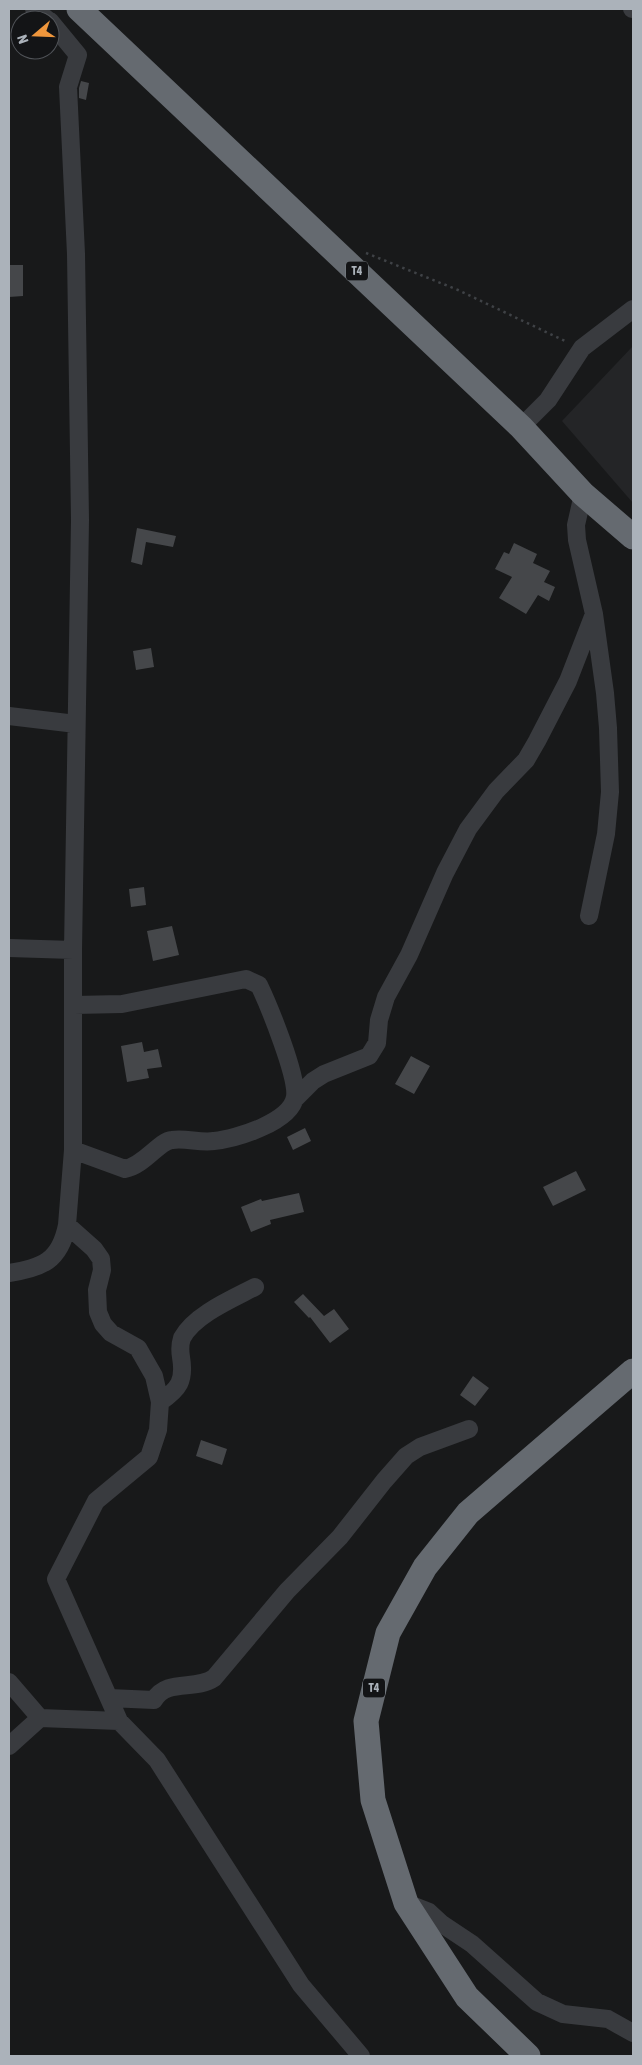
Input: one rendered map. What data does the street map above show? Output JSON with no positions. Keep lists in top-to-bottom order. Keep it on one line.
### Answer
{"streets":{"highway":["T4"]},"north":"left"}
